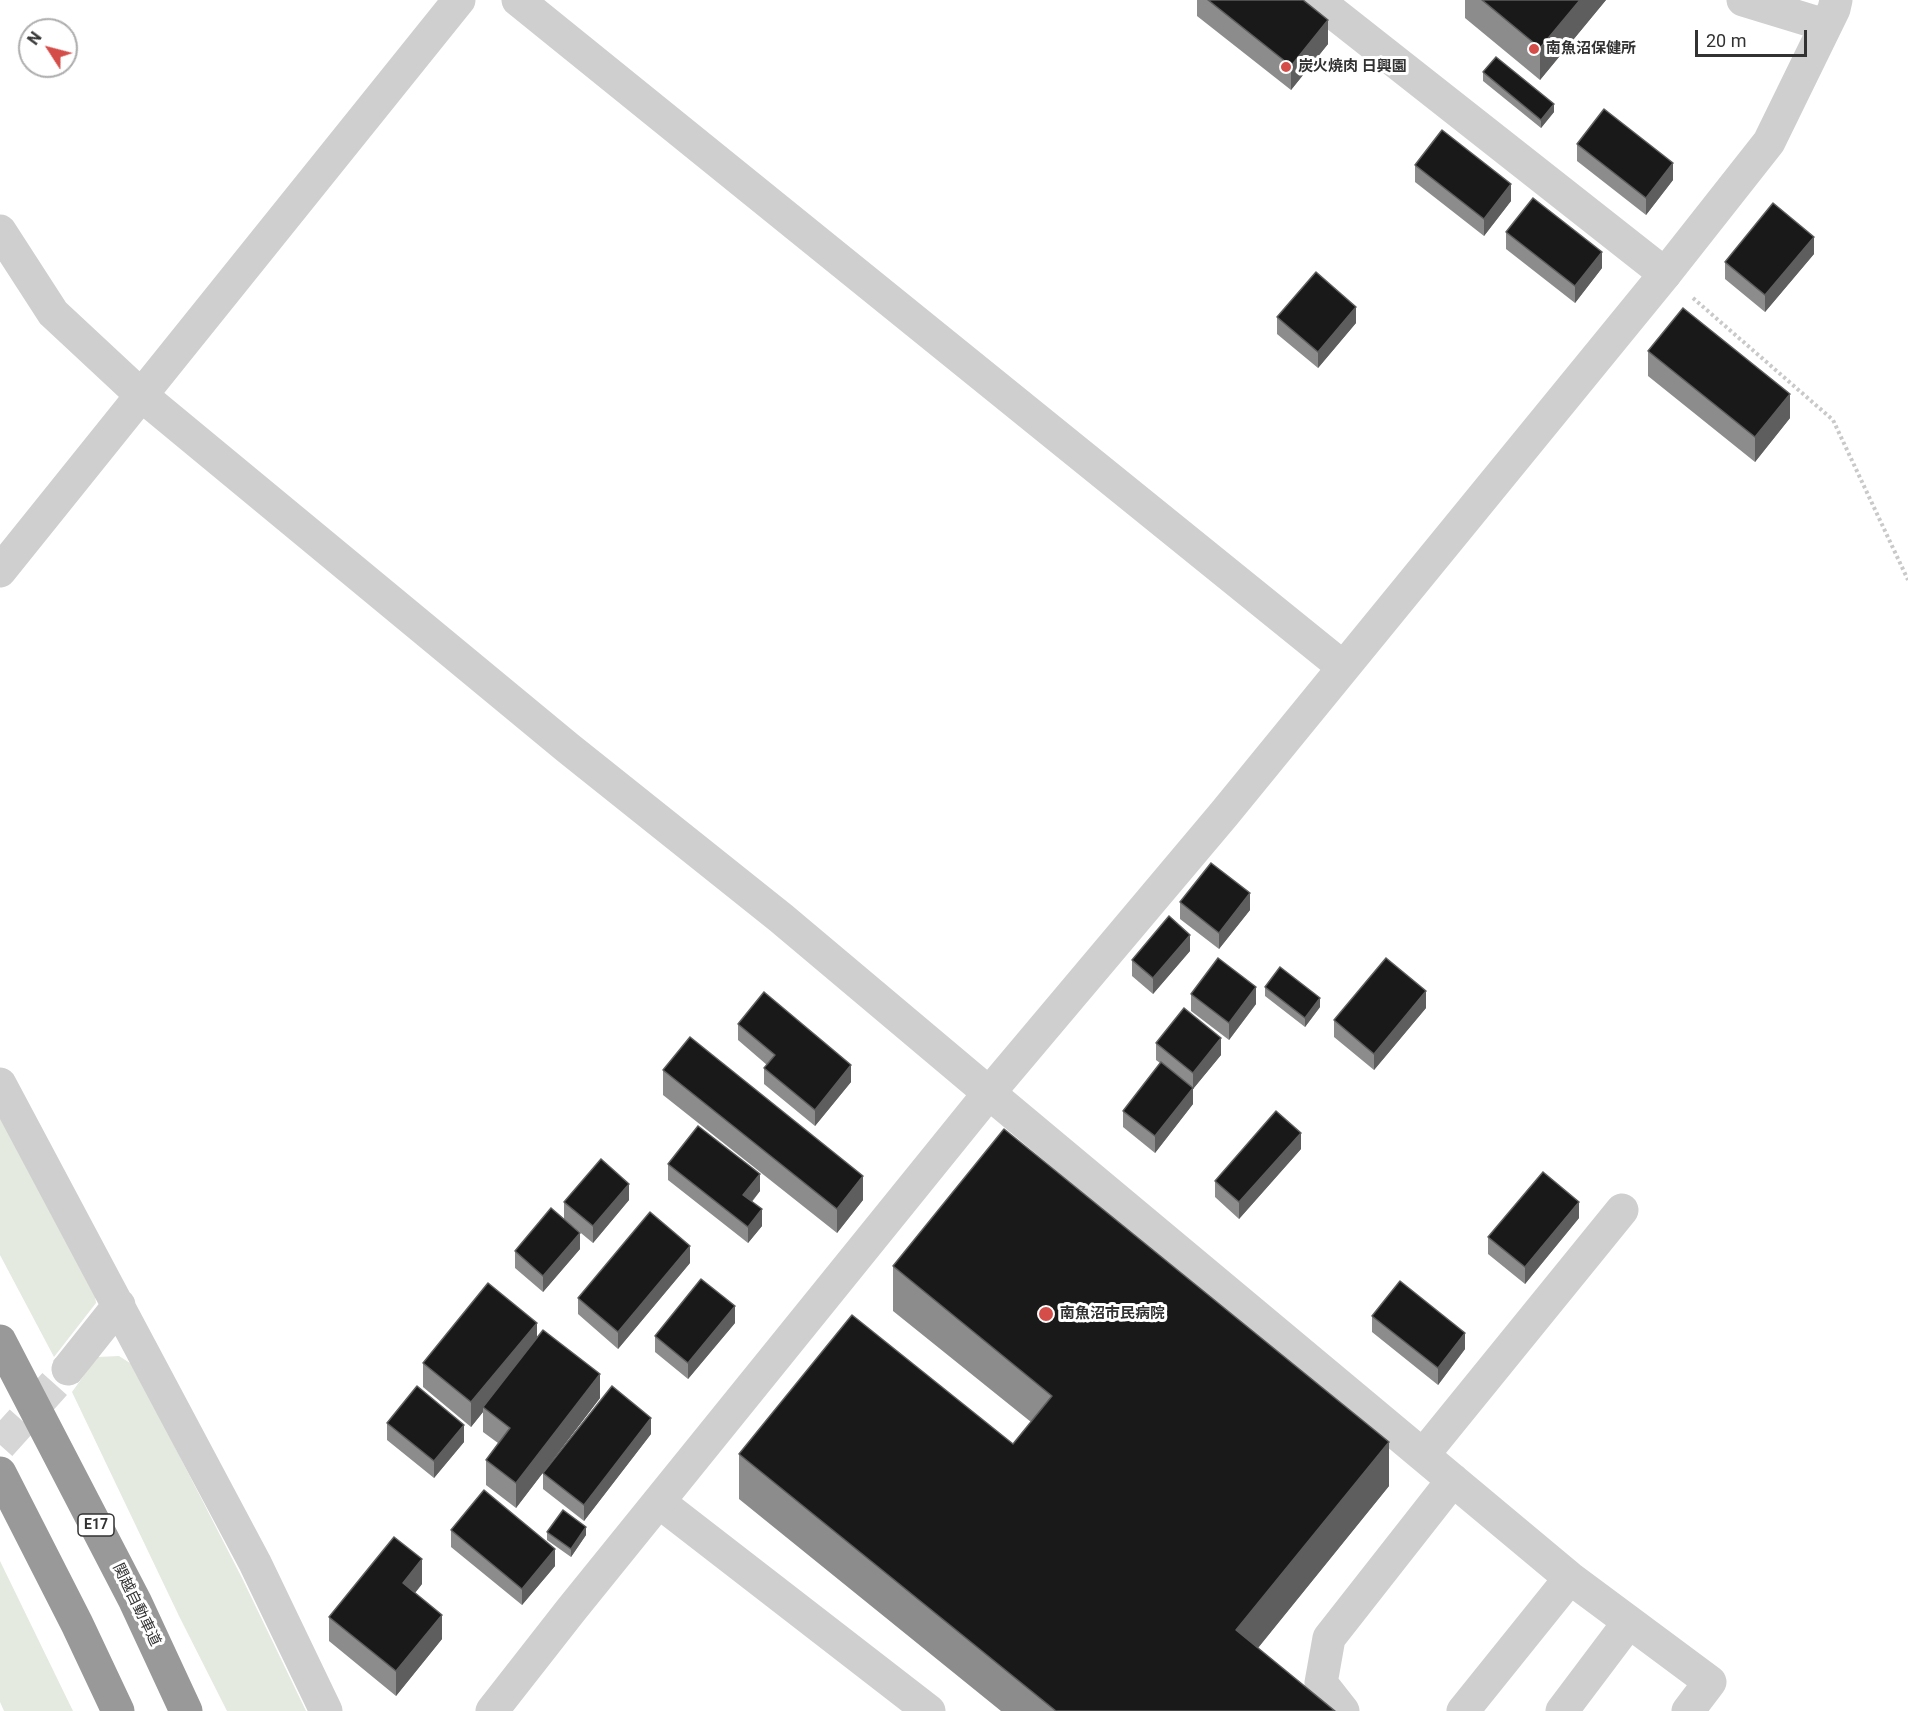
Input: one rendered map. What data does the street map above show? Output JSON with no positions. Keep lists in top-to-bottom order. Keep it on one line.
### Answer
{"streets":{"highway":["E17","関越自動車道"]},"places":["南魚沼保健所","炭火焼肉 日興園","南魚沼市民病院"],"scale_bar":"20 m","north":"top left"}
